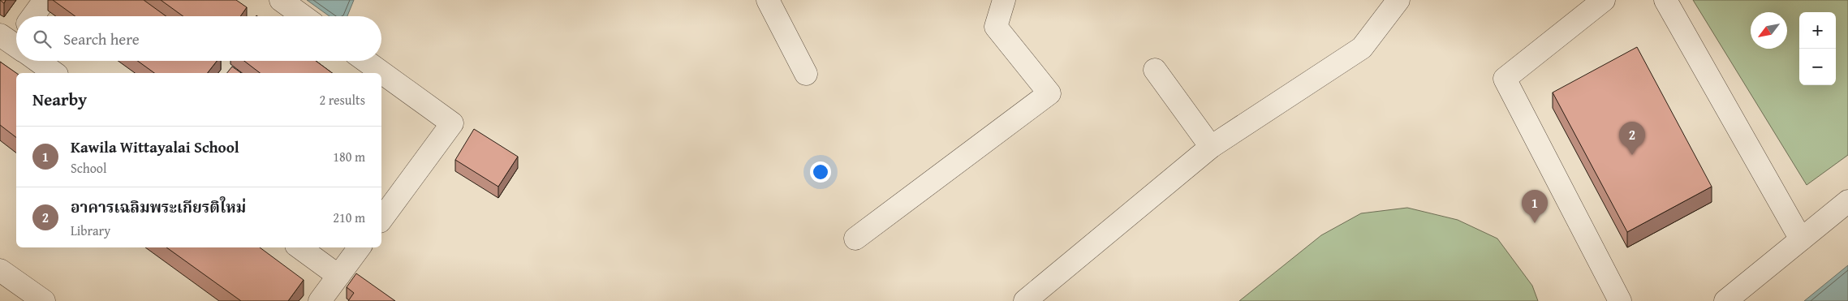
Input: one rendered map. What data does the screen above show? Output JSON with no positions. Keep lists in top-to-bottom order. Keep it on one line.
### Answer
{"north":"bottom left","page":{"map_buttons":["+","−"],"search":"Search here","heading":["Nearby","2 results"],"pins":["2","1"],"list":[{"mark":"1","name":"Kawila Wittayalai School","note":"School","value":"180 m"},{"mark":"2","name":"อาคารเฉลิมพระเกียรติใหม่","note":"Library","value":"210 m"}]}}
